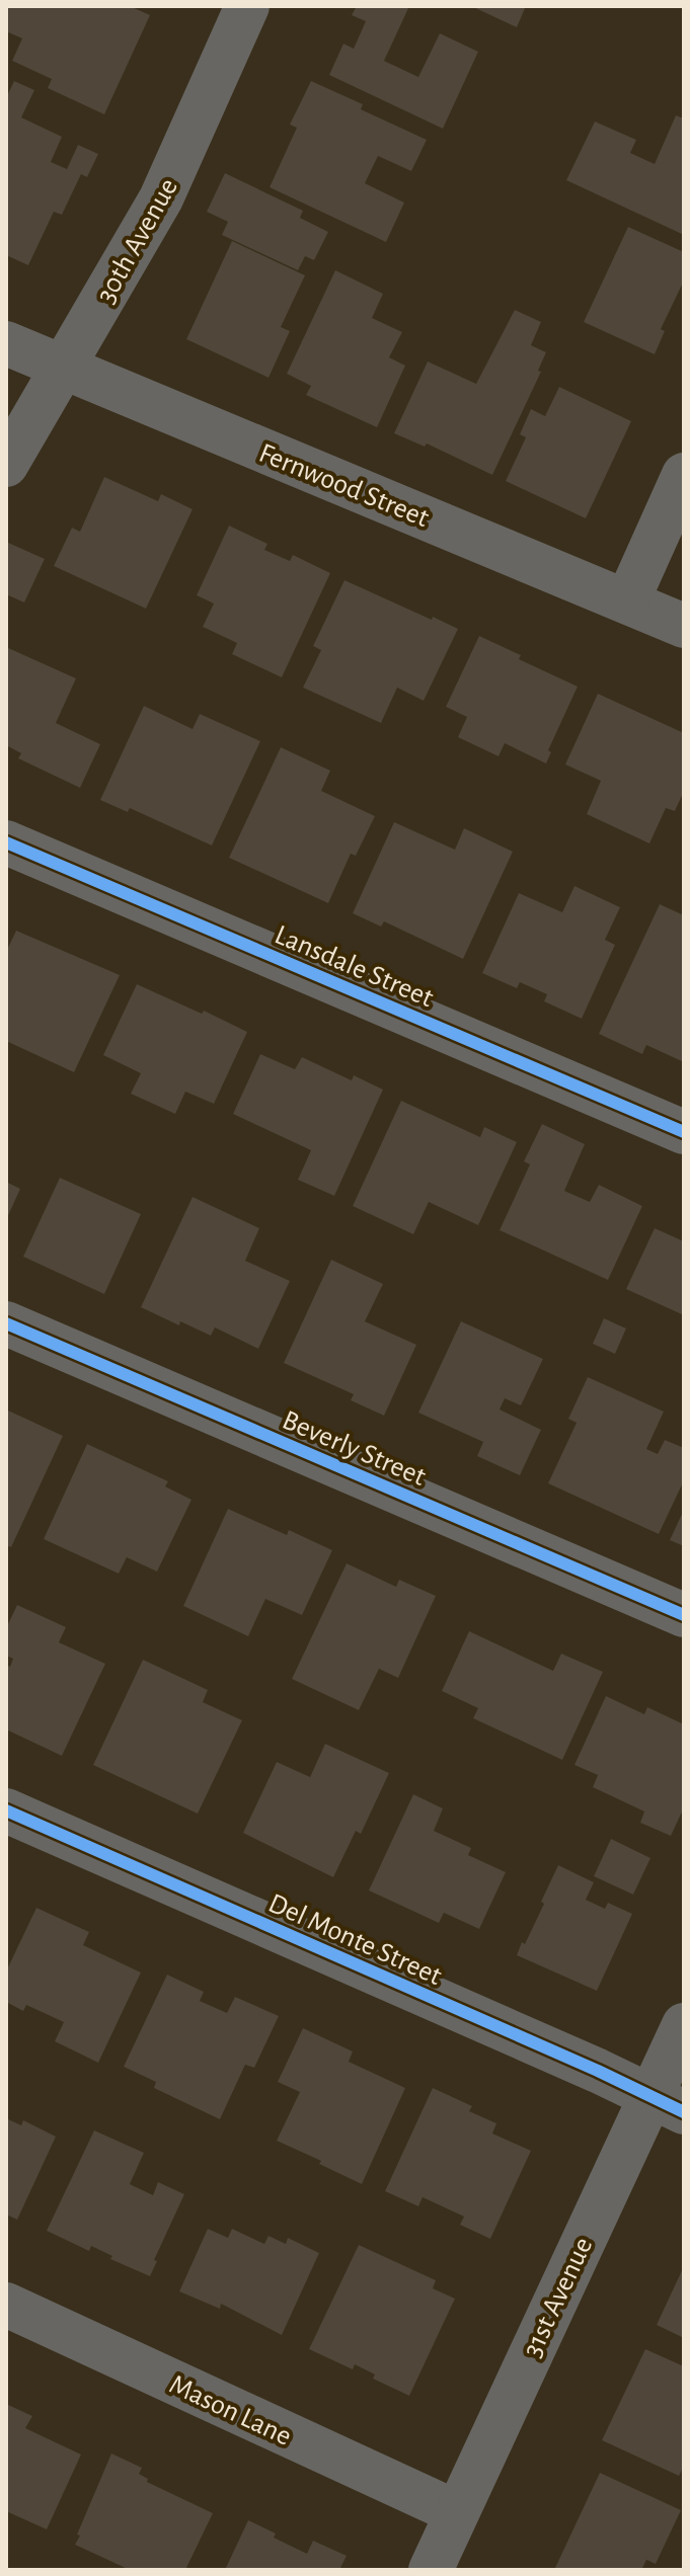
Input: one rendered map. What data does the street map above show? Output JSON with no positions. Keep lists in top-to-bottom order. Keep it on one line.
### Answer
{"streets":{"street":["30th Avenue","Fernwood Street","Lansdale Street","Beverly Street","Del Monte Street","31st Avenue","Mason Lane"]},"crossings":[["30th Avenue","Fernwood Street"],["Del Monte Street","31st Avenue"],["31st Avenue","Mason Lane"]]}
